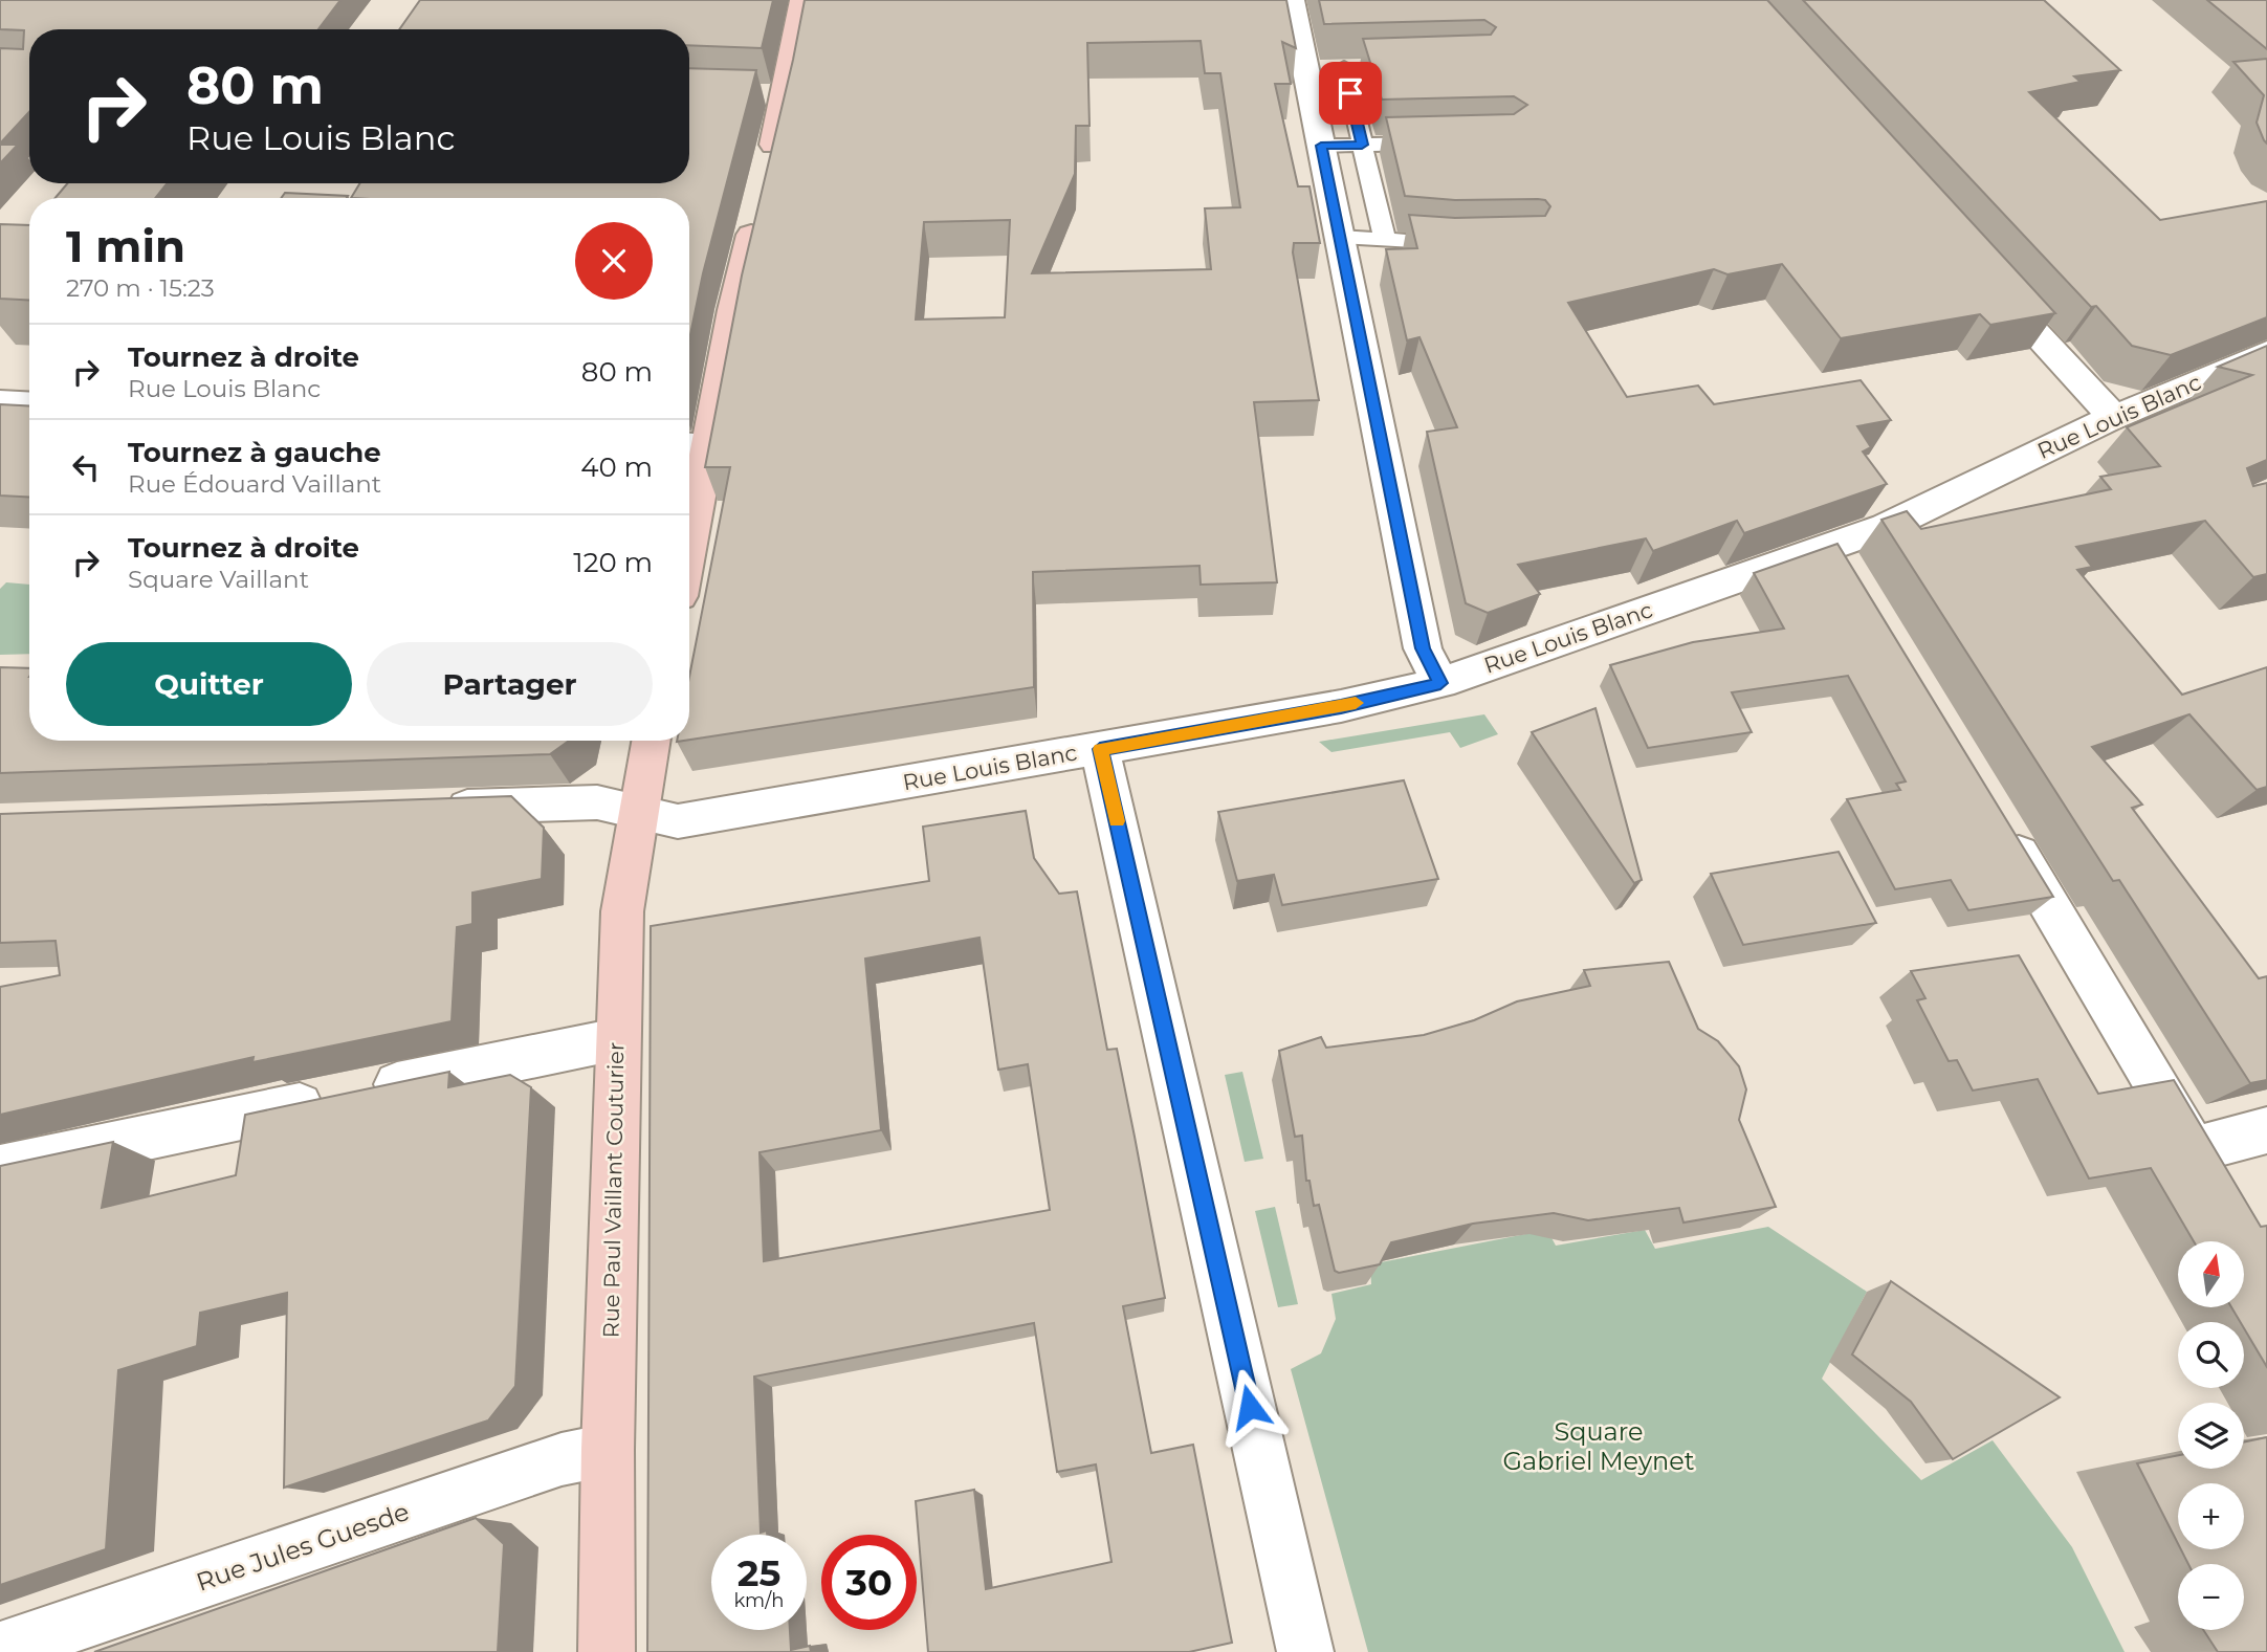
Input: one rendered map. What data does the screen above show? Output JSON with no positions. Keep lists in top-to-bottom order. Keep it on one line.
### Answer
{"streets":{"street":["Rue Louis Blanc","Rue Paul Vaillant Couturier","Rue Jules Guesde"]},"crossings":[["Rue Louis Blanc","Rue Paul Vaillant Couturier"],["Rue Paul Vaillant Couturier","Rue Jules Guesde"]],"parks":["Square Gabriel Meynet"],"north":"top","page":{"turn":["80 m","Rue Louis Blanc"],"heading":["1 min","270 m · 15:23"],"list":[{"name":"Tournez à droite","note":"Rue Louis Blanc","value":"80 m"},{"name":"Tournez à gauche","note":"Rue Édouard Vaillant","value":"40 m"},{"name":"Tournez à droite","note":"Square Vaillant","value":"120 m"}],"buttons":["Quitter","Partager"],"map_buttons":["+","−"],"speed":"25 km/h","limit":"30"}}
